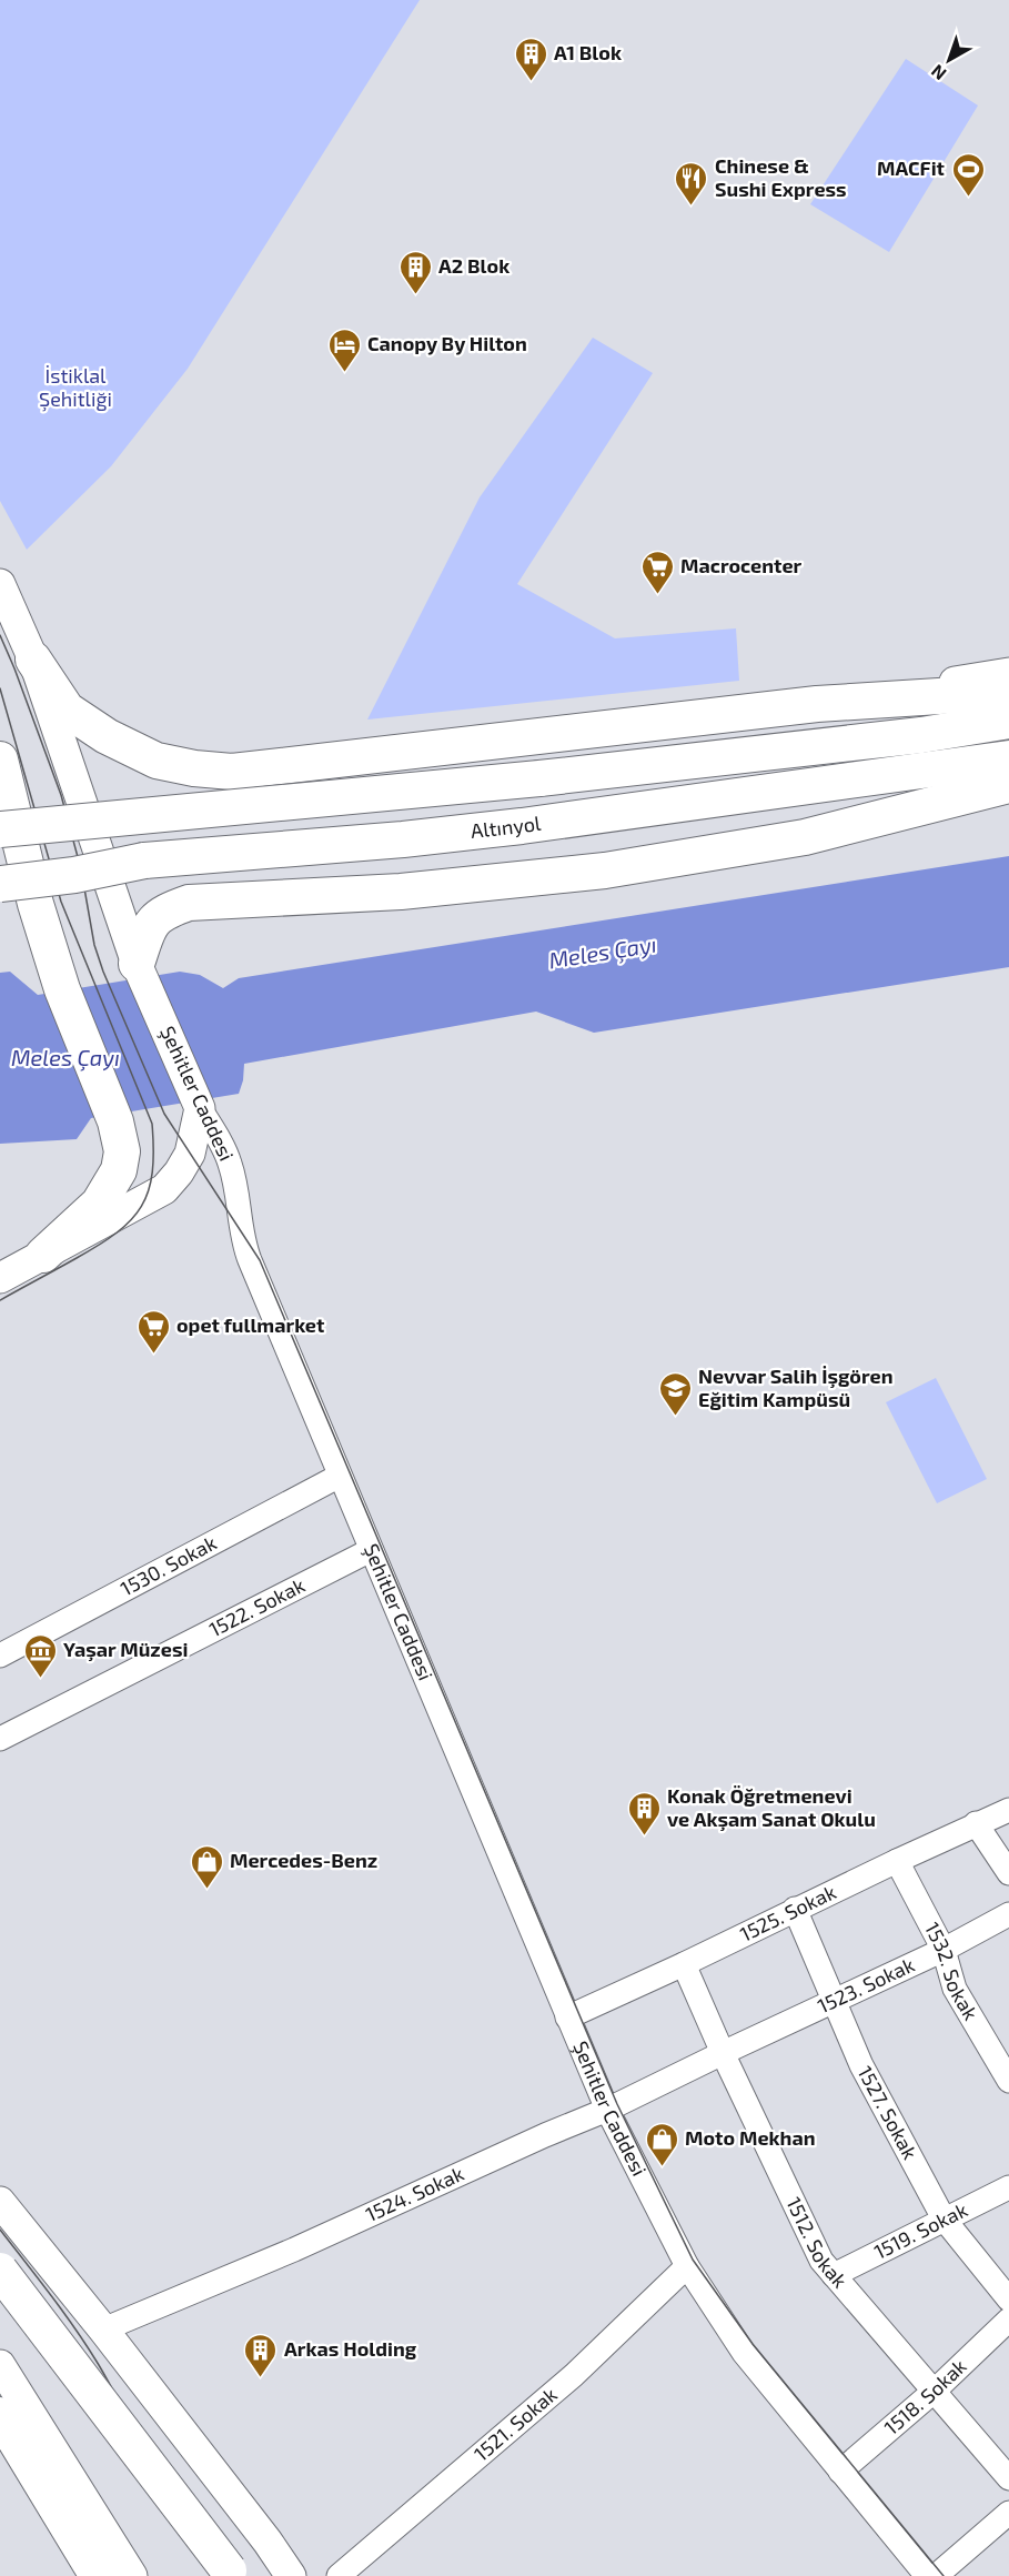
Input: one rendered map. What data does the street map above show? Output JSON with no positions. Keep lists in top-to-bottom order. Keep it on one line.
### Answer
{"streets":{"highway":["Altınyol"],"main road":["Şehitler Caddesi"],"street":["1530. Sokak","1522. Sokak","1525. Sokak","1532. Sokak","1523. Sokak","1527. Sokak","1524. Sokak","1519. Sokak","1512. Sokak","1518. Sokak","1521. Sokak"]},"crossings":[["Şehitler Caddesi","1530. Sokak"],["Şehitler Caddesi","1522. Sokak"],["Şehitler Caddesi","1525. Sokak"],["Şehitler Caddesi","1524. Sokak"],["Şehitler Caddesi","1518. Sokak"],["Şehitler Caddesi","1521. Sokak"],["1525. Sokak","1532. Sokak"],["1525. Sokak","1527. Sokak"],["1525. Sokak","1512. Sokak"],["1532. Sokak","1523. Sokak"],["1523. Sokak","1527. Sokak"],["1523. Sokak","1524. Sokak"],["1523. Sokak","1512. Sokak"],["1527. Sokak","1519. Sokak"],["1524. Sokak","1512. Sokak"],["1519. Sokak","1512. Sokak"],["1512. Sokak","1518. Sokak"]],"water":["Meles Çayı"],"parks":["İstiklal Şehitliği"],"places":{"building":["A1 Blok","A2 Blok","Konak Öğretmenevi ve Akşam Sanat Okulu","Arkas Holding"],"sports":["MACFit"],"restaurant":["Chinese & Sushi Express"],"hotel":["Canopy By Hilton"],"supermarket":["Macrocenter","opet fullmarket"],"school or university":["Nevvar Salih İşgören Eğitim Kampüsü"],"museum":["Yaşar Müzesi"],"shop":["Mercedes-Benz","Moto Mekhan"]},"north":"bottom left"}
